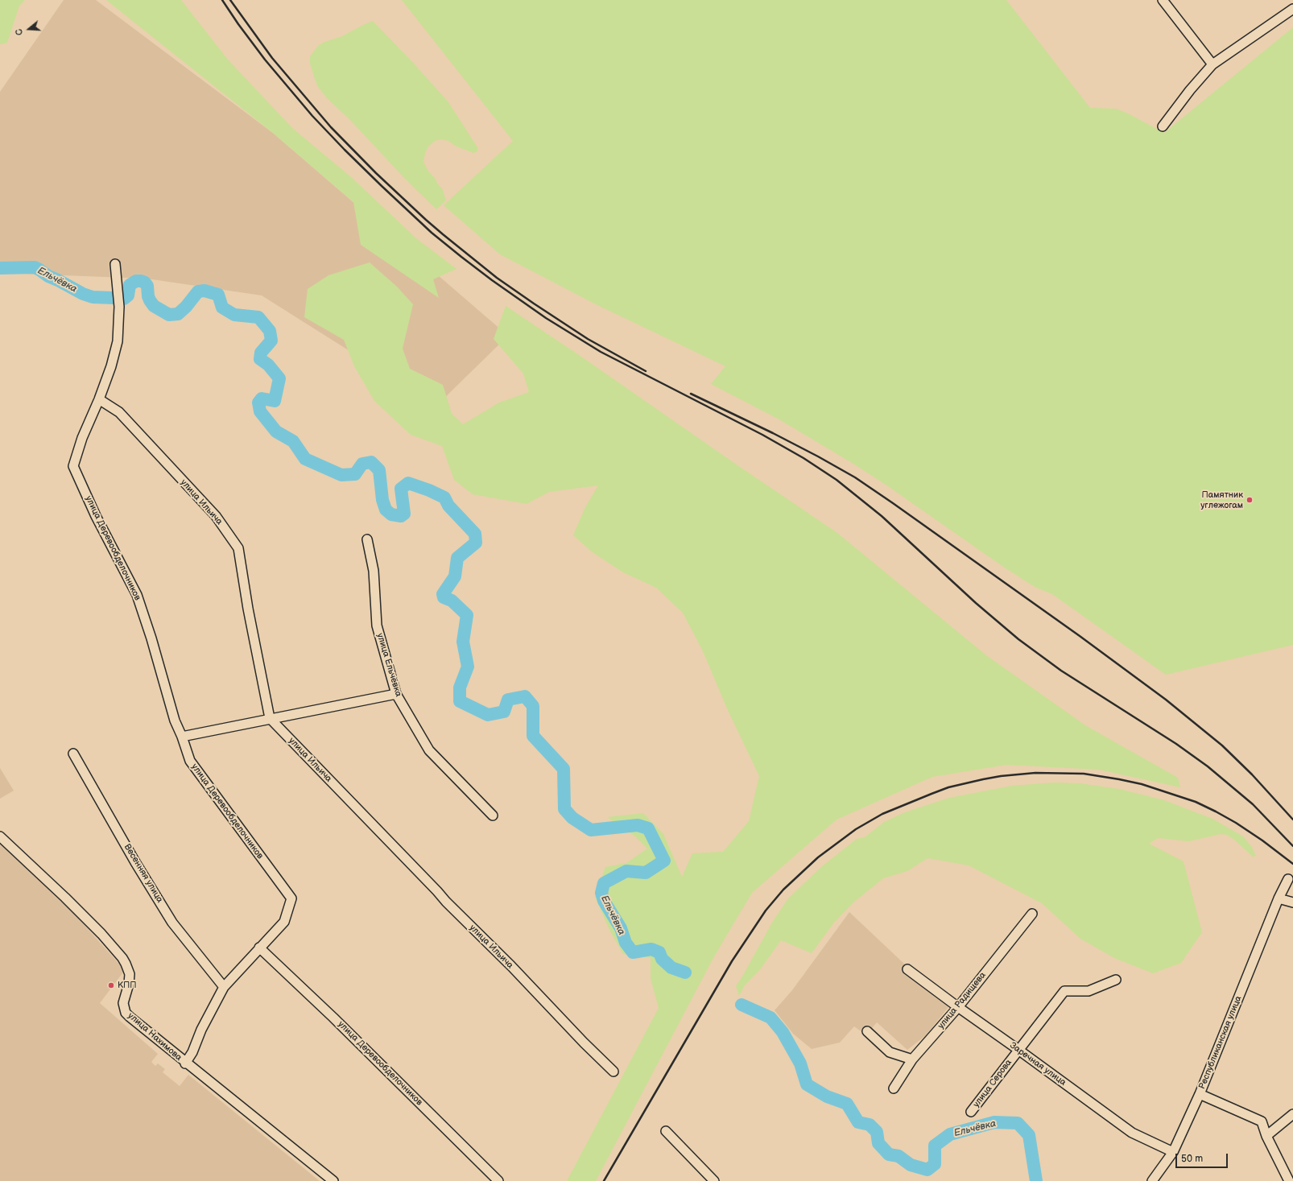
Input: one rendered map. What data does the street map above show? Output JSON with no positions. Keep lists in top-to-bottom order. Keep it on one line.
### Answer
{"streets":{"street":["улица Ильича","улица Деревообделочников","улица Ельчёвка","Весенняя улица","улица Радищева","улица Нахимова","Республиканская улица","Заречная улица","улица Серова"]},"crossings":[["улица Ильича","улица Деревообделочников"],["улица Радищева","Заречная улица"],["Республиканская улица","Заречная улица"],["Заречная улица","улица Серова"]],"water":["Ельчёвка"],"places":["Памятник углежогам","КПП"],"scale_bar":"50 m","north":"left"}
